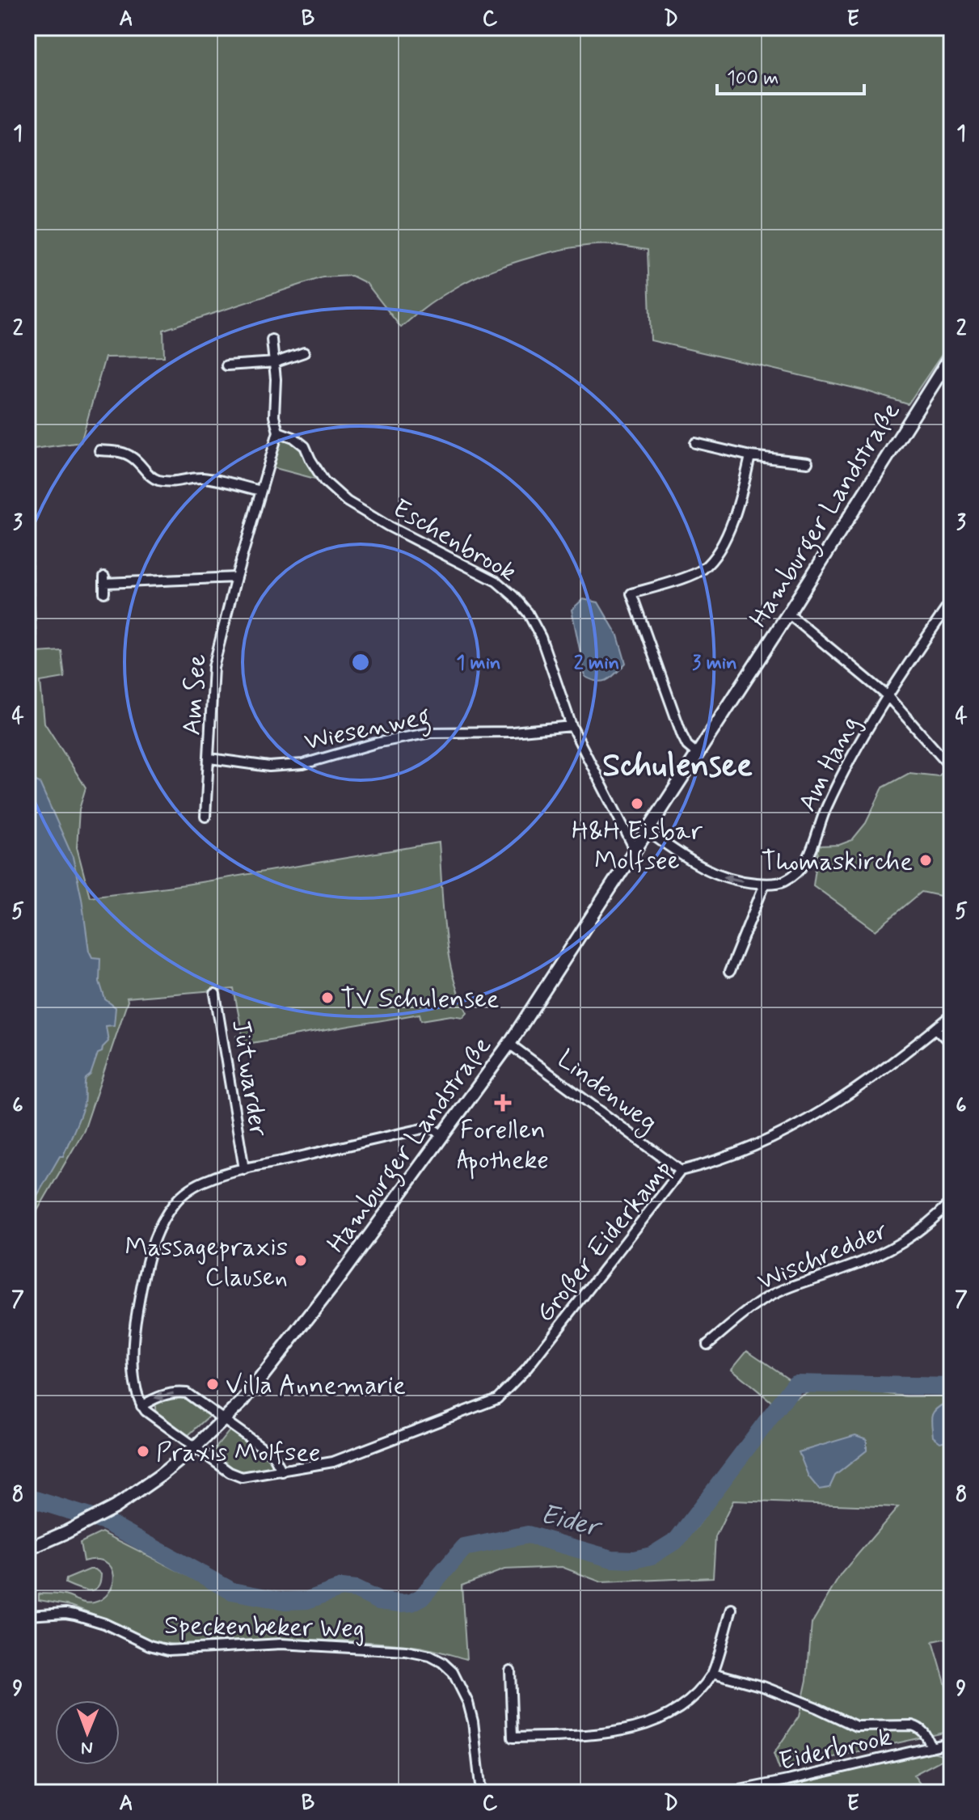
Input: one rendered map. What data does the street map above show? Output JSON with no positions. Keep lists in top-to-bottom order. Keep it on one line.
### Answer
{"streets":{"main road":["Hamburger Landstraße"],"street":["Eschenbrook","Am See","Wiesenweg","Am Hang","Jütwarder","Lindenweg","Großer Eiderkamp","Wischredder","Speckenbeker Weg","Eiderbrook"]},"crossings":[["Hamburger Landstraße","Eschenbrook"],["Hamburger Landstraße","Am Hang"],["Hamburger Landstraße","Lindenweg"],["Hamburger Landstraße","Großer Eiderkamp"],["Eschenbrook","Am See"],["Eschenbrook","Wiesenweg"],["Am See","Wiesenweg"],["Lindenweg","Großer Eiderkamp"]],"districts":["Schulensee"],"water":["Eider"],"places":{"other":["H&H Eisbar Molfsee","Thomaskirche","TV Schulensee","Massagepraxis Clausen","Villa Annemarie","Praxis Molfsee"],"health":["Forellen Apotheke"]},"scale_bar":"100 m","north":"bottom","grid":{"columns":["A","B","C","D","E"],"rows":["1","2","3","4","5","6","7","8","9"]},"rings":["1 min","2 min","3 min"]}
